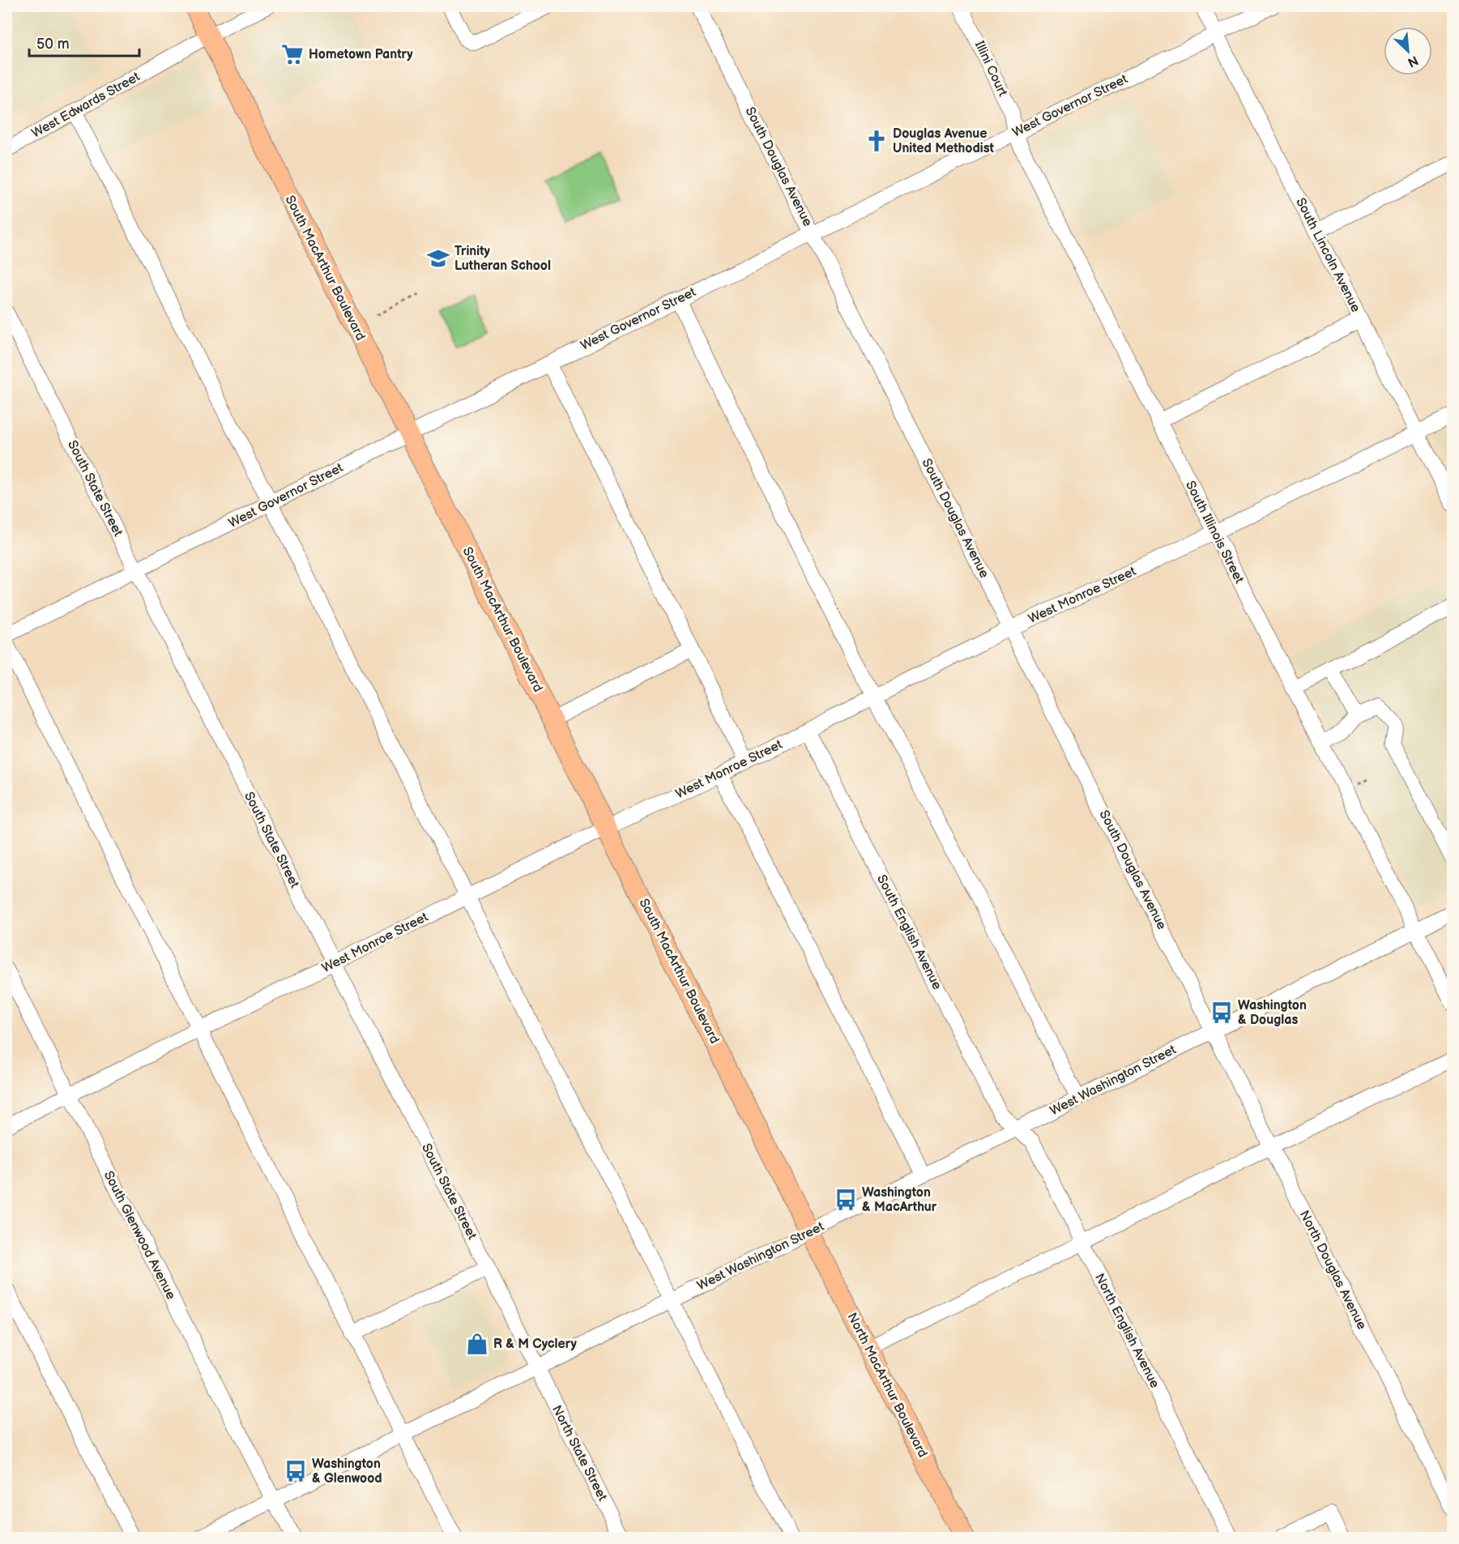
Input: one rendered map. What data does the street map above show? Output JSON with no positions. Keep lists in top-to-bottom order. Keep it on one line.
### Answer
{"streets":{"main road":["South MacArthur Boulevard","North MacArthur Boulevard"],"street":["Illini Court","West Edwards Street","West Governor Street","South Douglas Avenue","South Lincoln Avenue","South State Street","South Illinois Street","West Monroe Street","South English Avenue","West Washington Street","South Glenwood Avenue","North Douglas Avenue","North English Avenue","North State Street"]},"crossings":[["Illini Court","West Governor Street"],["Illini Court","South Illinois Street"],["West Edwards Street","South MacArthur Boulevard"],["West Governor Street","South Douglas Avenue"],["West Governor Street","South Lincoln Avenue"],["West Governor Street","South MacArthur Boulevard"],["West Governor Street","South State Street"],["West Governor Street","South Illinois Street"],["South Douglas Avenue","West Monroe Street"],["South Douglas Avenue","West Washington Street"],["South Douglas Avenue","North Douglas Avenue"],["South Lincoln Avenue","West Monroe Street"],["South MacArthur Boulevard","West Monroe Street"],["South MacArthur Boulevard","West Washington Street"],["South MacArthur Boulevard","North MacArthur Boulevard"],["South State Street","West Monroe Street"],["South State Street","West Washington Street"],["South State Street","North State Street"],["South Illinois Street","West Monroe Street"],["South Illinois Street","West Washington Street"],["West Monroe Street","South English Avenue"],["West Monroe Street","South Glenwood Avenue"],["South English Avenue","West Washington Street"],["South English Avenue","North English Avenue"],["West Washington Street","South Glenwood Avenue"],["West Washington Street","North Douglas Avenue"],["West Washington Street","North English Avenue"],["West Washington Street","North MacArthur Boulevard"],["West Washington Street","North State Street"]],"places":{"supermarket":["Hometown Pantry"],"church":["Douglas Avenue United Methodist"],"school or university":["Trinity Lutheran School"],"bus stop":["Washington & Douglas","Washington & MacArthur","Washington & Glenwood"],"shop":["R & M Cyclery"]},"scale_bar":"50 m","north":"bottom right"}
